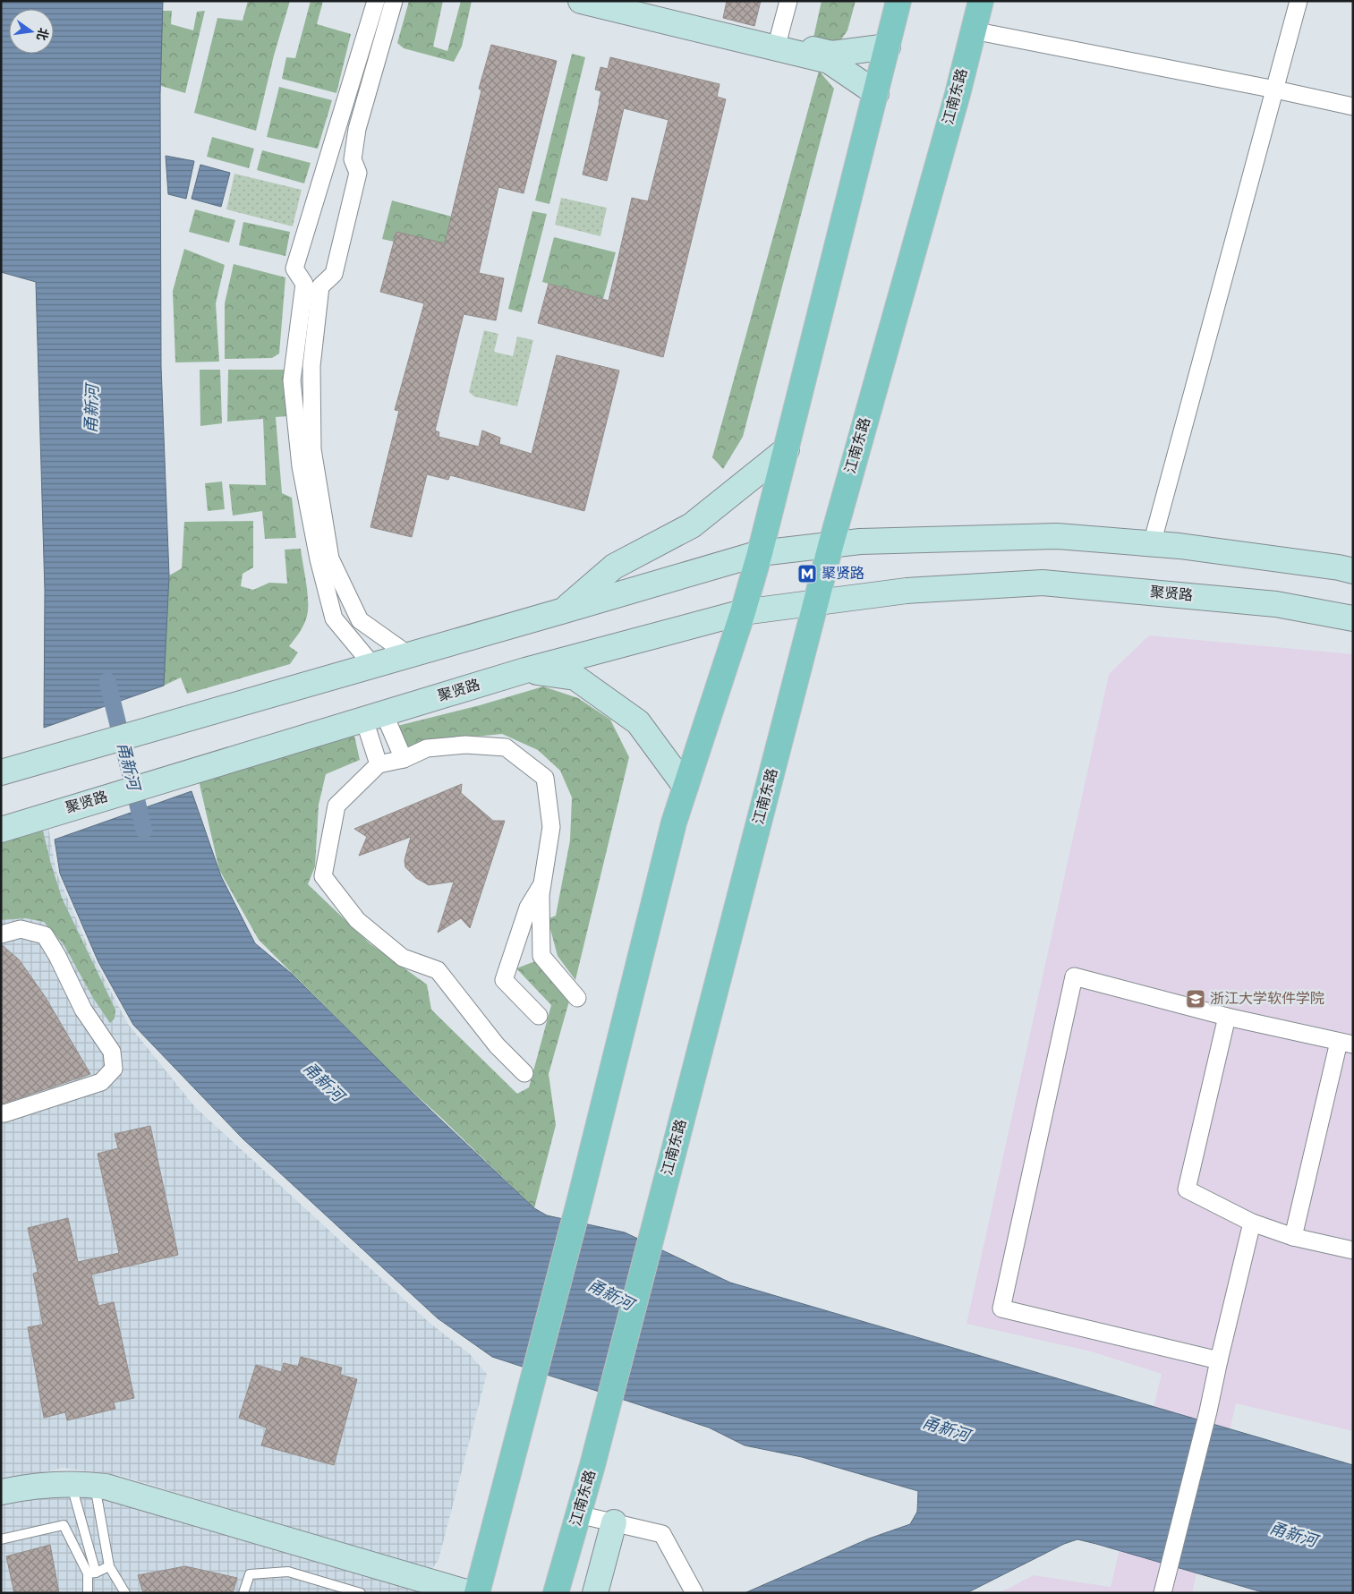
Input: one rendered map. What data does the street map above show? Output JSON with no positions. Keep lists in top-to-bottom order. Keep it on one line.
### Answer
{"streets":{"main road":["江南东路","聚贤路"]},"crossings":[["江南东路","聚贤路"]],"water":["甬新河"],"places":{"metro station":["聚贤路"],"school or university":["浙江大学软件学院"]},"north":"right"}
